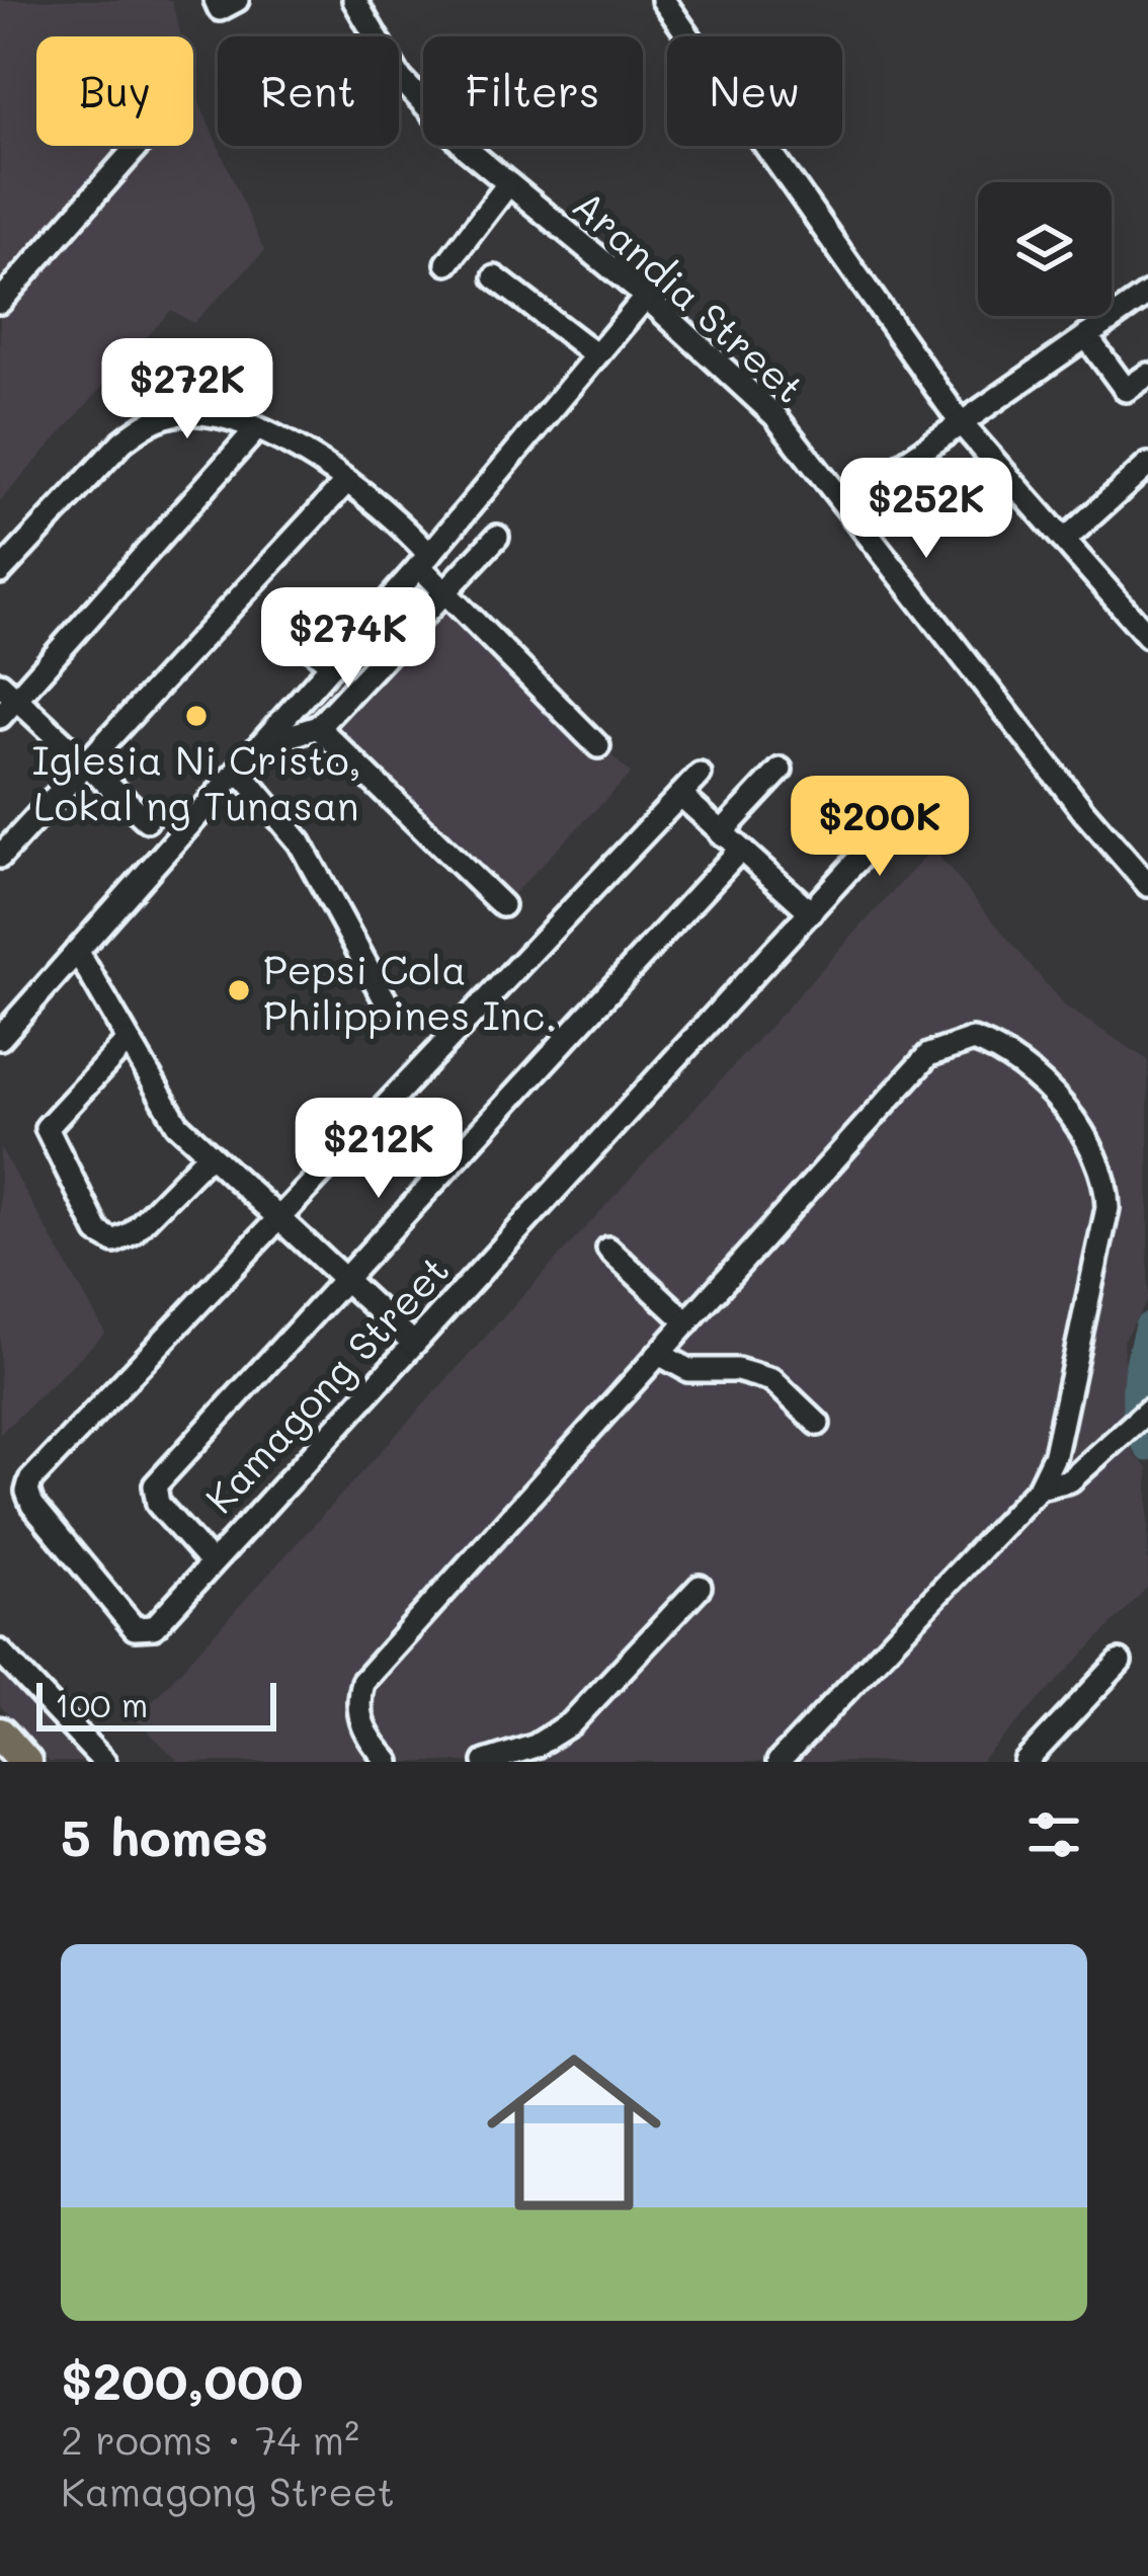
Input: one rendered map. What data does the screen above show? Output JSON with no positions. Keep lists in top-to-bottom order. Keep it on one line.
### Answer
{"streets":{"street":["Arandia Street","Kamagong Street"]},"places":["Iglesia Ni Cristo, Lokal ng Tunasan","Pepsi Cola Philippines Inc."],"scale_bar":"100 m","page":{"chip":["Buy","Rent","Filters","New"],"price":["$272K","$252K","$274K","$200K","$212K"],"scale":"100 m","heading":"5 homes","list":[{"name":"$200,000","note":"2 rooms · 74 m² · Kamagong Street"}]}}
